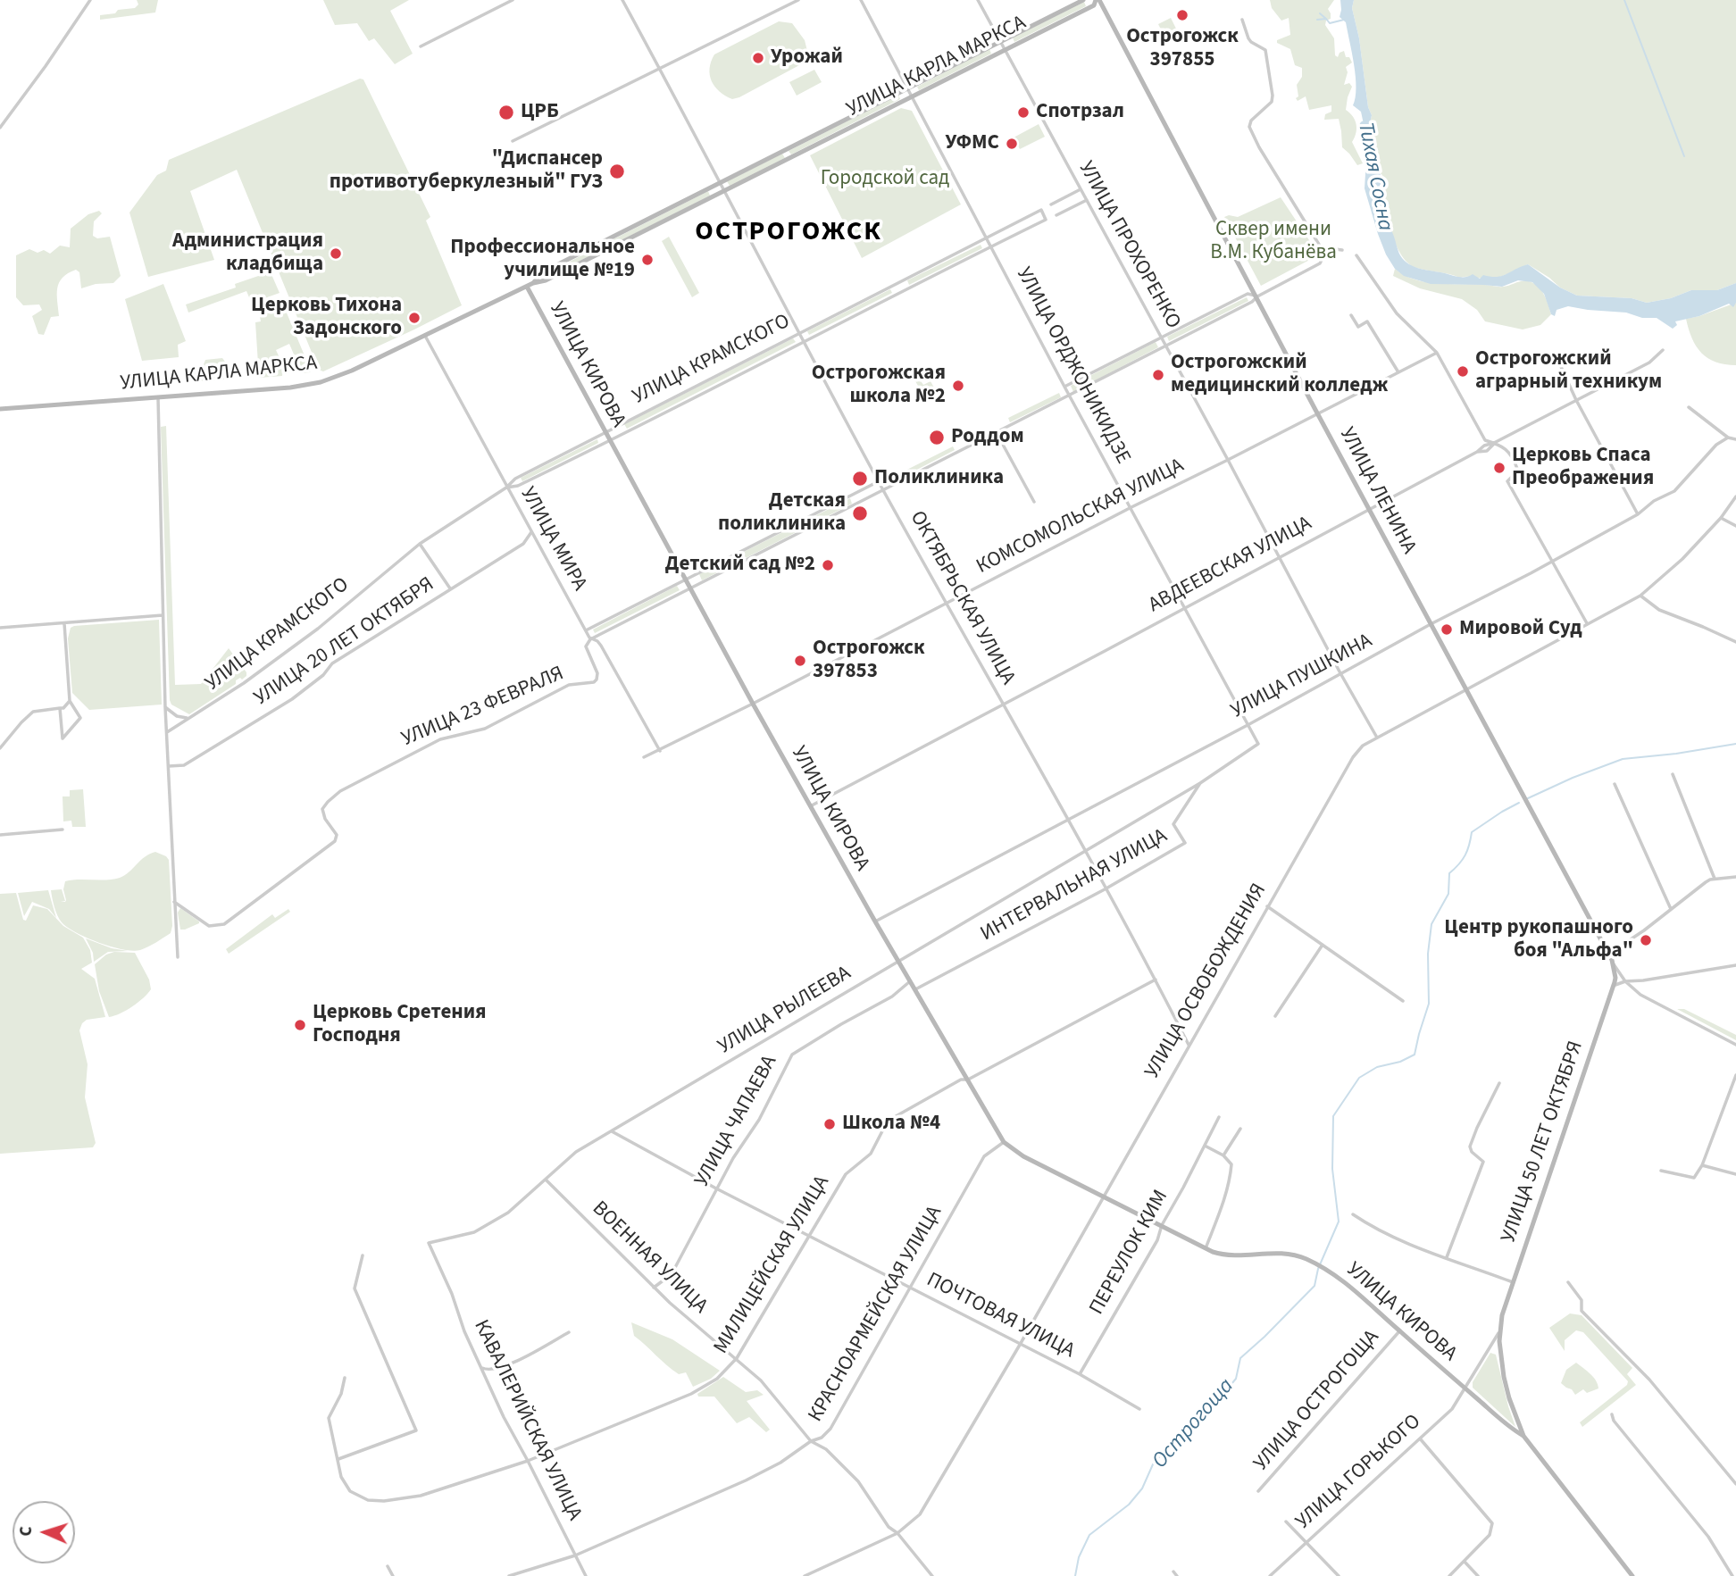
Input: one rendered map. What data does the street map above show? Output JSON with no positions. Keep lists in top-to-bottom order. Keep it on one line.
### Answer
{"streets":{"main road":["УЛИЦА КАРЛА МАРКСА","УЛИЦА КИРОВА","УЛИЦА ЛЕНИНА","УЛИЦА 50 ЛЕТ ОКТЯБРЯ"],"street":["УЛИЦА ПРОХОРЕНКО","УЛИЦА КРАМСКОГО","УЛИЦА ОРДЖОНИКИДЗЕ","КОМСОМОЛЬСКАЯ УЛИЦА","УЛИЦА МИРА","АВДЕЕВСКАЯ УЛИЦА","ОКТЯБРЬСКАЯ УЛИЦА","УЛИЦА 20 ЛЕТ ОКТЯБРЯ","УЛИЦА ПУШКИНА","УЛИЦА 23 ФЕВРАЛЯ","ИНТЕРВАЛЬНАЯ УЛИЦА","УЛИЦА ОСВОБОЖДЕНИЯ","УЛИЦА РЫЛЕЕВА","УЛИЦА ЧАПАЕВА","ПЕРЕУЛОК КИМ","ВОЕННАЯ УЛИЦА","МИЛИЦЕЙСКАЯ УЛИЦА","КРАСНОАРМЕЙСКАЯ УЛИЦА","ПОЧТОВАЯ УЛИЦА","УЛИЦА ОСТРОГОЩА","КАВАЛЕРИЙСКАЯ УЛИЦА","УЛИЦА ГОРЬКОГО"]},"crossings":[["УЛИЦА КАРЛА МАРКСА","УЛИЦА ПРОХОРЕНКО"],["УЛИЦА КАРЛА МАРКСА","УЛИЦА КИРОВА"],["УЛИЦА КАРЛА МАРКСА","УЛИЦА ОРДЖОНИКИДЗЕ"],["УЛИЦА КАРЛА МАРКСА","УЛИЦА ЛЕНИНА"],["УЛИЦА КАРЛА МАРКСА","УЛИЦА МИРА"],["УЛИЦА КАРЛА МАРКСА","ОКТЯБРЬСКАЯ УЛИЦА"],["УЛИЦА ПРОХОРЕНКО","КОМСОМОЛЬСКАЯ УЛИЦА"],["УЛИЦА ПРОХОРЕНКО","АВДЕЕВСКАЯ УЛИЦА"],["УЛИЦА ПРОХОРЕНКО","УЛИЦА ПУШКИНА"],["УЛИЦА ПРОХОРЕНКО","УЛИЦА ОСВОБОЖДЕНИЯ"],["УЛИЦА КРАМСКОГО","УЛИЦА КИРОВА"],["УЛИЦА КРАМСКОГО","УЛИЦА ОРДЖОНИКИДЗЕ"],["УЛИЦА КРАМСКОГО","УЛИЦА МИРА"],["УЛИЦА КРАМСКОГО","ОКТЯБРЬСКАЯ УЛИЦА"],["УЛИЦА КИРОВА","КОМСОМОЛЬСКАЯ УЛИЦА"],["УЛИЦА КИРОВА","АВДЕЕВСКАЯ УЛИЦА"],["УЛИЦА КИРОВА","УЛИЦА ПУШКИНА"],["УЛИЦА КИРОВА","ИНТЕРВАЛЬНАЯ УЛИЦА"],["УЛИЦА КИРОВА","УЛИЦА ОСВОБОЖДЕНИЯ"],["УЛИЦА КИРОВА","УЛИЦА РЫЛЕЕВА"],["УЛИЦА КИРОВА","УЛИЦА ЧАПАЕВА"],["УЛИЦА КИРОВА","УЛИЦА 50 ЛЕТ ОКТЯБРЯ"],["УЛИЦА КИРОВА","ПЕРЕУЛОК КИМ"],["УЛИЦА КИРОВА","МИЛИЦЕЙСКАЯ УЛИЦА"],["УЛИЦА КИРОВА","КРАСНОАРМЕЙСКАЯ УЛИЦА"],["УЛИЦА КИРОВА","УЛИЦА ОСТРОГОЩА"],["УЛИЦА КИРОВА","УЛИЦА ГОРЬКОГО"],["УЛИЦА ОРДЖОНИКИДЗЕ","КОМСОМОЛЬСКАЯ УЛИЦА"],["УЛИЦА ОРДЖОНИКИДЗЕ","АВДЕЕВСКАЯ УЛИЦА"],["УЛИЦА ОРДЖОНИКИДЗЕ","УЛИЦА ПУШКИНА"],["УЛИЦА ОРДЖОНИКИДЗЕ","ИНТЕРВАЛЬНАЯ УЛИЦА"],["УЛИЦА ЛЕНИНА","КОМСОМОЛЬСКАЯ УЛИЦА"],["УЛИЦА ЛЕНИНА","АВДЕЕВСКАЯ УЛИЦА"],["УЛИЦА ЛЕНИНА","УЛИЦА ПУШКИНА"],["УЛИЦА ЛЕНИНА","УЛИЦА ОСВОБОЖДЕНИЯ"],["УЛИЦА ЛЕНИНА","УЛИЦА 50 ЛЕТ ОКТЯБРЯ"],["КОМСОМОЛЬСКАЯ УЛИЦА","УЛИЦА МИРА"],["КОМСОМОЛЬСКАЯ УЛИЦА","ОКТЯБРЬСКАЯ УЛИЦА"],["УЛИЦА МИРА","УЛИЦА 20 ЛЕТ ОКТЯБРЯ"],["УЛИЦА МИРА","УЛИЦА 23 ФЕВРАЛЯ"],["АВДЕЕВСКАЯ УЛИЦА","ОКТЯБРЬСКАЯ УЛИЦА"],["ОКТЯБРЬСКАЯ УЛИЦА","УЛИЦА ПУШКИНА"],["ОКТЯБРЬСКАЯ УЛИЦА","ИНТЕРВАЛЬНАЯ УЛИЦА"],["ОКТЯБРЬСКАЯ УЛИЦА","УЛИЦА ОСВОБОЖДЕНИЯ"],["ОКТЯБРЬСКАЯ УЛИЦА","УЛИЦА РЫЛЕЕВА"],["ОКТЯБРЬСКАЯ УЛИЦА","МИЛИЦЕЙСКАЯ УЛИЦА"],["ИНТЕРВАЛЬНАЯ УЛИЦА","УЛИЦА РЫЛЕЕВА"],["УЛИЦА ОСВОБОЖДЕНИЯ","ВОЕННАЯ УЛИЦА"],["УЛИЦА ОСВОБОЖДЕНИЯ","ПОЧТОВАЯ УЛИЦА"],["УЛИЦА РЫЛЕЕВА","ВОЕННАЯ УЛИЦА"],["УЛИЦА РЫЛЕЕВА","ПОЧТОВАЯ УЛИЦА"],["УЛИЦА РЫЛЕЕВА","КАВАЛЕРИЙСКАЯ УЛИЦА"],["УЛИЦА ЧАПАЕВА","ВОЕННАЯ УЛИЦА"],["УЛИЦА ЧАПАЕВА","ПОЧТОВАЯ УЛИЦА"],["УЛИЦА 50 ЛЕТ ОКТЯБРЯ","УЛИЦА ГОРЬКОГО"],["ПЕРЕУЛОК КИМ","ПОЧТОВАЯ УЛИЦА"],["ВОЕННАЯ УЛИЦА","МИЛИЦЕЙСКАЯ УЛИЦА"],["ВОЕННАЯ УЛИЦА","КРАСНОАРМЕЙСКАЯ УЛИЦА"],["МИЛИЦЕЙСКАЯ УЛИЦА","ПОЧТОВАЯ УЛИЦА"],["МИЛИЦЕЙСКАЯ УЛИЦА","КАВАЛЕРИЙСКАЯ УЛИЦА"],["КРАСНОАРМЕЙСКАЯ УЛИЦА","ПОЧТОВАЯ УЛИЦА"],["КРАСНОАРМЕЙСКАЯ УЛИЦА","КАВАЛЕРИЙСКАЯ УЛИЦА"]],"districts":["ОСТРОГОЖСК"],"water":["Тихая Сосна","Острогоща"],"parks":["Городской сад","Сквер имени В.М. Кубанёва"],"places":["Острогожск 397855","Урожай","ЦРБ","Спотрзал","УФМС","\"Диспансер противотуберкулезный\" ГУЗ","Администрация кладбища","Профессиональное училище №19","Церковь Тихона Задонского","Острогожский аграрный техникум","Острогожский медицинский колледж","Острогожская школа №2","Роддом","Церковь Спаса Преображения","Поликлиника","Детская поликлиника","Детский сад №2","Мировой Суд","Острогожск 397853","Центр рукопашного боя \"Альфа\"","Церковь Сретения Господня","Школа №4"],"north":"left"}
